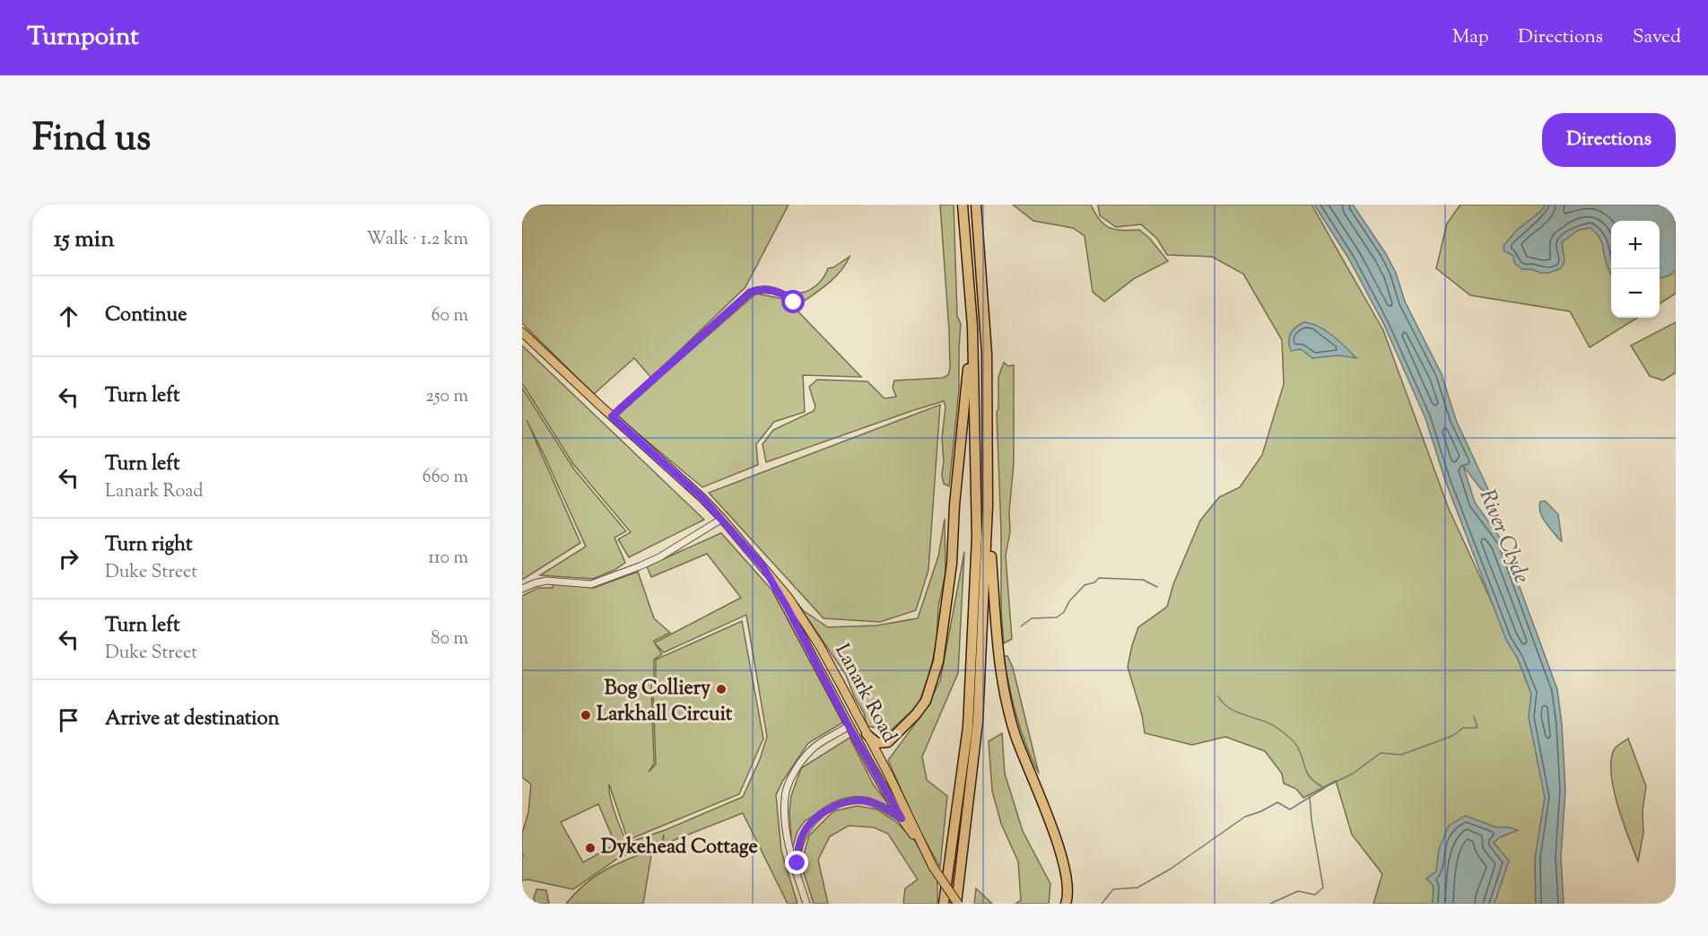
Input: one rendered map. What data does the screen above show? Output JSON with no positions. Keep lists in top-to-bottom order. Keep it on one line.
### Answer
{"streets":{"main road":["Lanark Road"]},"water":["River Clyde"],"places":["Bog Colliery","Larkhall Circuit","Dykehead Cottage"],"page":{"header":"Turnpoint","nav":["Map","Directions","Saved"],"title":"Find us","buttons":"Directions","heading":["15 min","Walk · 1.2 km"],"map_buttons":["+","−"],"list":[["Continue","60 m"],["Turn left","250 m"],["Turn left","Lanark Road","660 m"],["Turn right","Duke Street","110 m"],["Turn left","Duke Street","80 m"],"Arrive at destination"]}}
